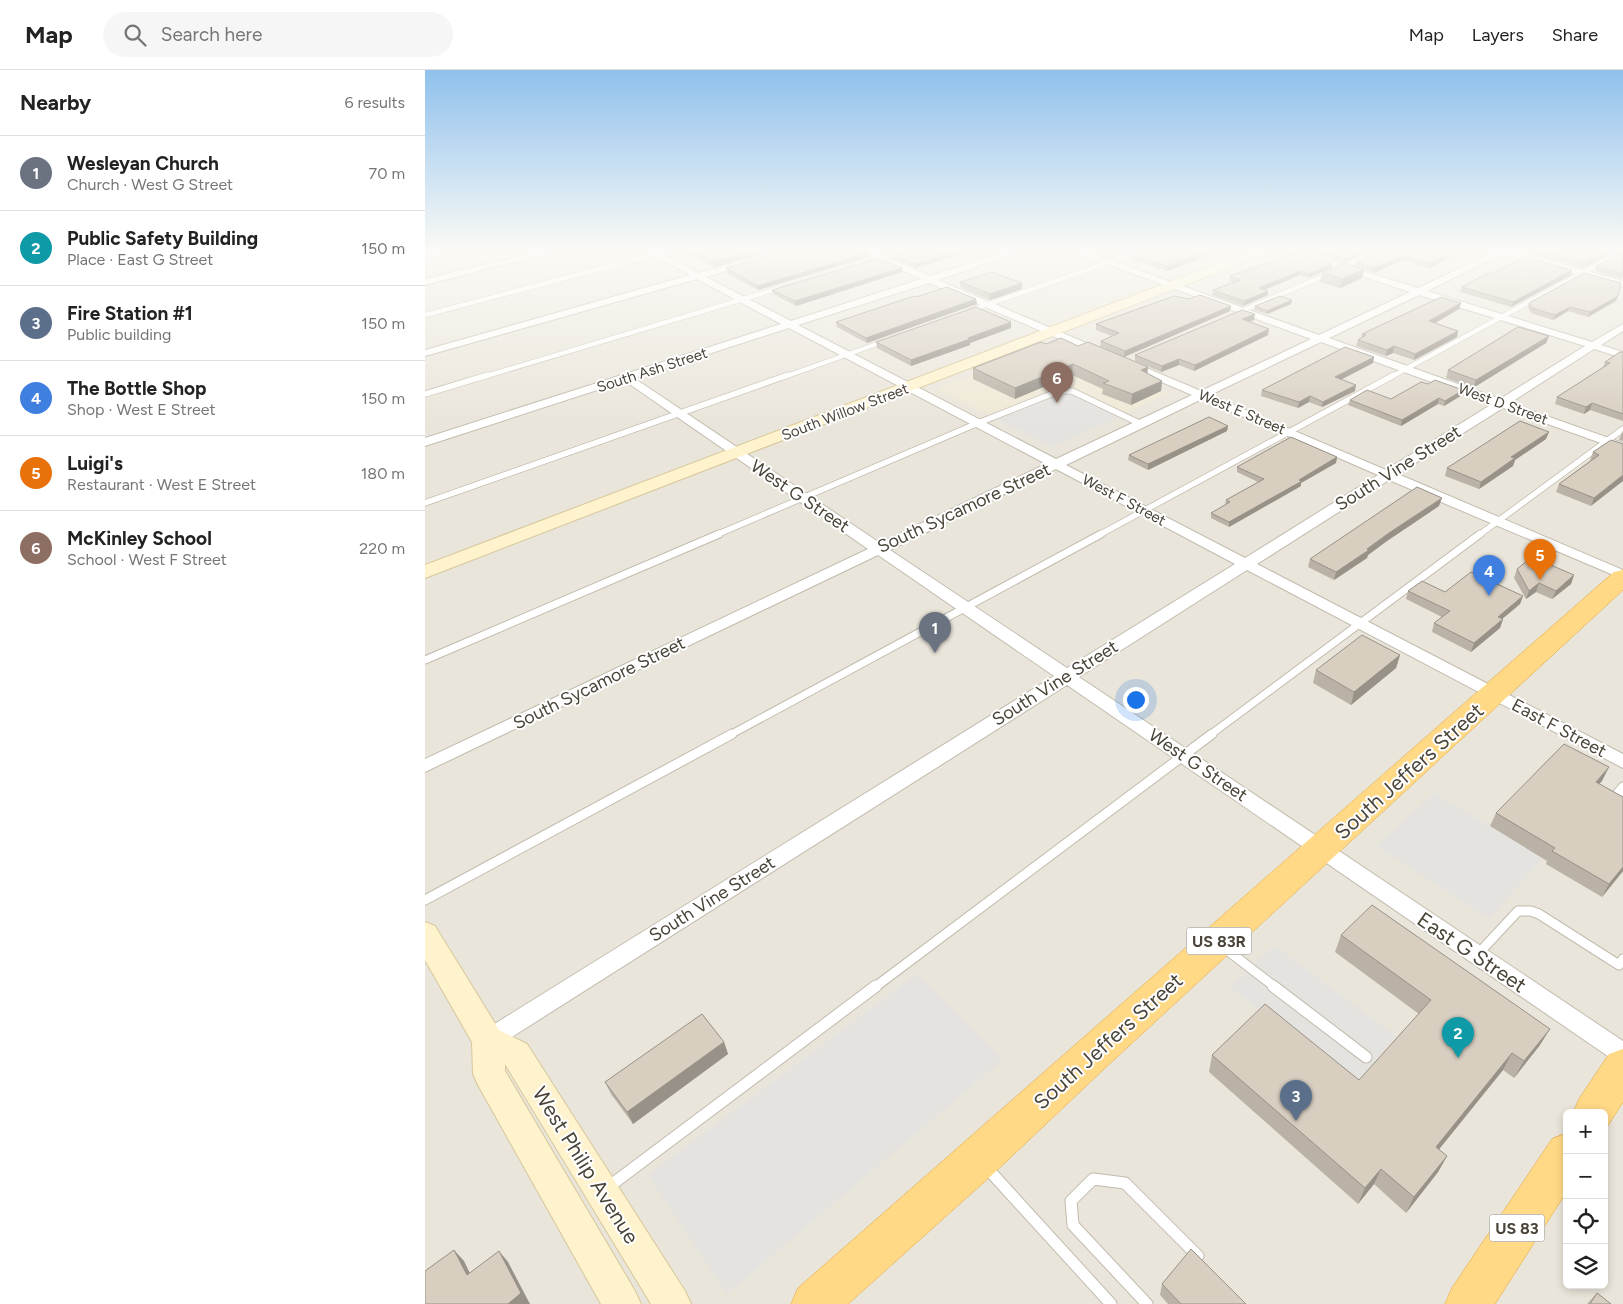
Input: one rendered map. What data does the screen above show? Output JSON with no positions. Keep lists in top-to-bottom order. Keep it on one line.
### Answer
{"streets":{"highway":["South Jeffers Street","US 83R","US 83"],"main road":["South Willow Street","West Philip Avenue"],"street":["South Ash Street","West D Street","West E Street","South Vine Street","West G Street","West F Street","South Sycamore Street","East F Street","East G Street"]},"crossings":[["South Ash Street","West G Street"],["South Ash Street","West F Street"],["West D Street","South Vine Street"],["West D Street","South Sycamore Street"],["South Willow Street","West E Street"],["South Willow Street","West G Street"],["South Willow Street","West F Street"],["West E Street","South Vine Street"],["West E Street","South Sycamore Street"],["West E Street","South Jeffers Street"],["South Vine Street","West G Street"],["South Vine Street","West F Street"],["South Vine Street","West Philip Avenue"],["West G Street","South Sycamore Street"],["West G Street","South Jeffers Street"],["West G Street","East G Street"],["West F Street","South Sycamore Street"],["West F Street","East F Street"],["West F Street","South Jeffers Street"],["East F Street","South Jeffers Street"],["South Jeffers Street","East G Street"]],"page":{"header":"Map","search":"Search here","nav":["Map","Layers","Share"],"heading":["Nearby","6 results"],"list":[{"mark":"1","name":"Wesleyan Church","note":"Church · West G Street","value":"70 m"},{"mark":"2","name":"Public Safety Building","note":"Place · East G Street","value":"150 m"},{"mark":"3","name":"Fire Station #1","note":"Public building","value":"150 m"},{"mark":"4","name":"The Bottle Shop","note":"Shop · West E Street","value":"150 m"},{"mark":"5","name":"Luigi's","note":"Restaurant · West E Street","value":"180 m"},{"mark":"6","name":"McKinley School","note":"School · West F Street","value":"220 m"}],"pins":["6","5","4","1","2","3"],"map_buttons":["+","−"]}}
